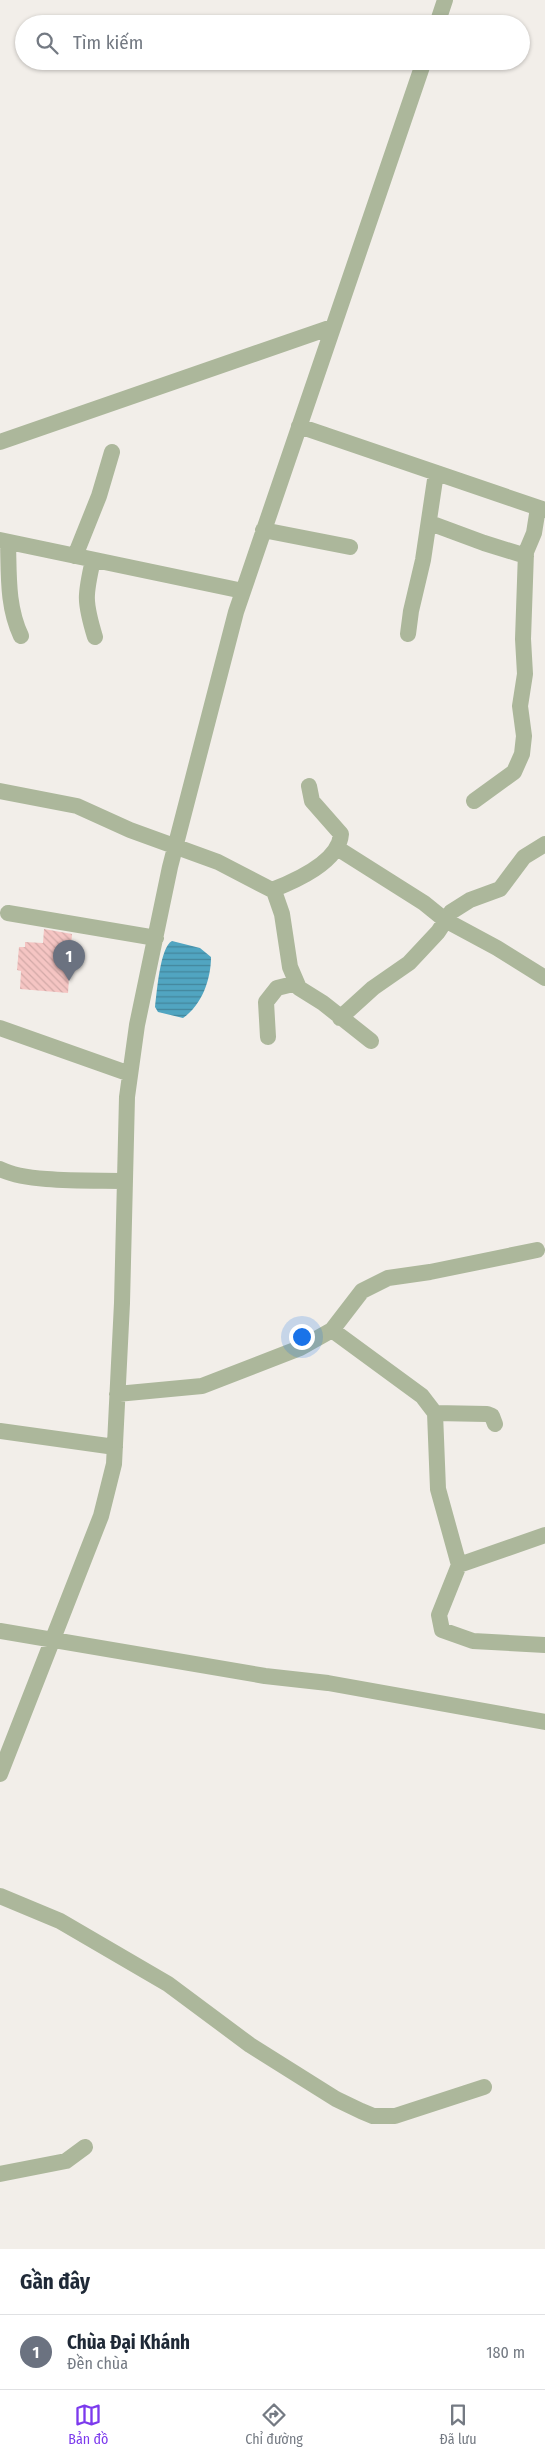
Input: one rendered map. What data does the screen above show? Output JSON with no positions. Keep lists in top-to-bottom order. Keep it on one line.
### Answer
{"page":{"search":"Tìm kiếm","pins":"1","heading":"Gần đây","list":[{"mark":"1","name":"Chùa Đại Khánh","note":"Đền chùa","value":"180 m"}],"nav":["Bản đồ","Chỉ đường","Đã lưu"]}}
